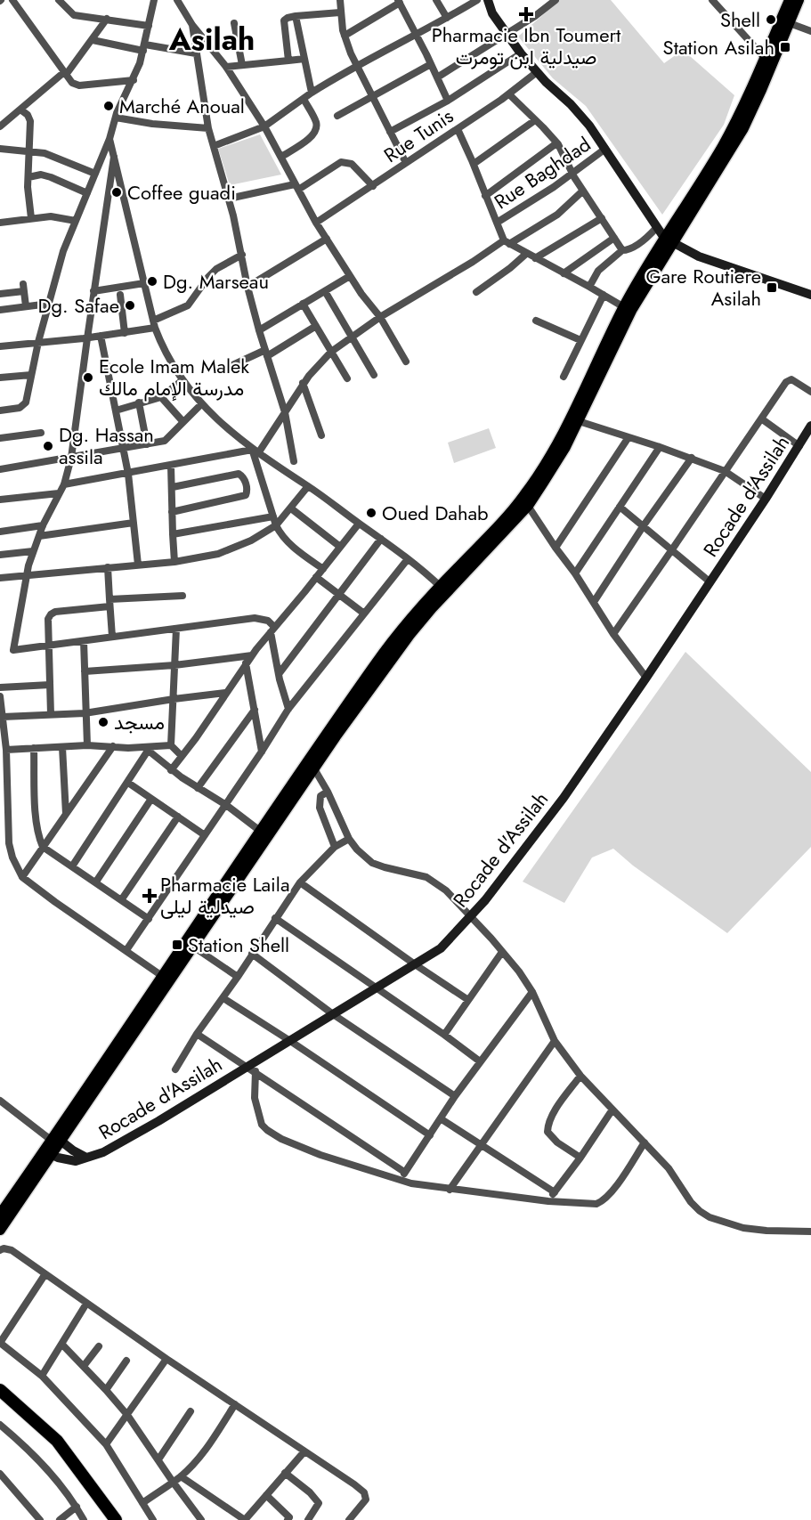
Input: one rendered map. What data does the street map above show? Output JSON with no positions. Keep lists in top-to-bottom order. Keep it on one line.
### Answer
{"streets":{"street":["Rue Tunis","Rue Baghdad","Rocade d'Assilah"]},"districts":["Asilah"],"places":{"health":["Pharmacie Ibn Toumert صيدلية ابن تومرت","Pharmacie Laila صيدلية ليلى"],"other":["Shell","Marché Anoual","Coffee guadi","Dg. Marseau","Dg. Safae","Ecole Imam Malek مدرسة الإمام مالك","Dg. Hassan assila","Oued Dahab","مسجد"],"transit":["Station Asilah","Gare Routiere Asilah","Station Shell"]}}
